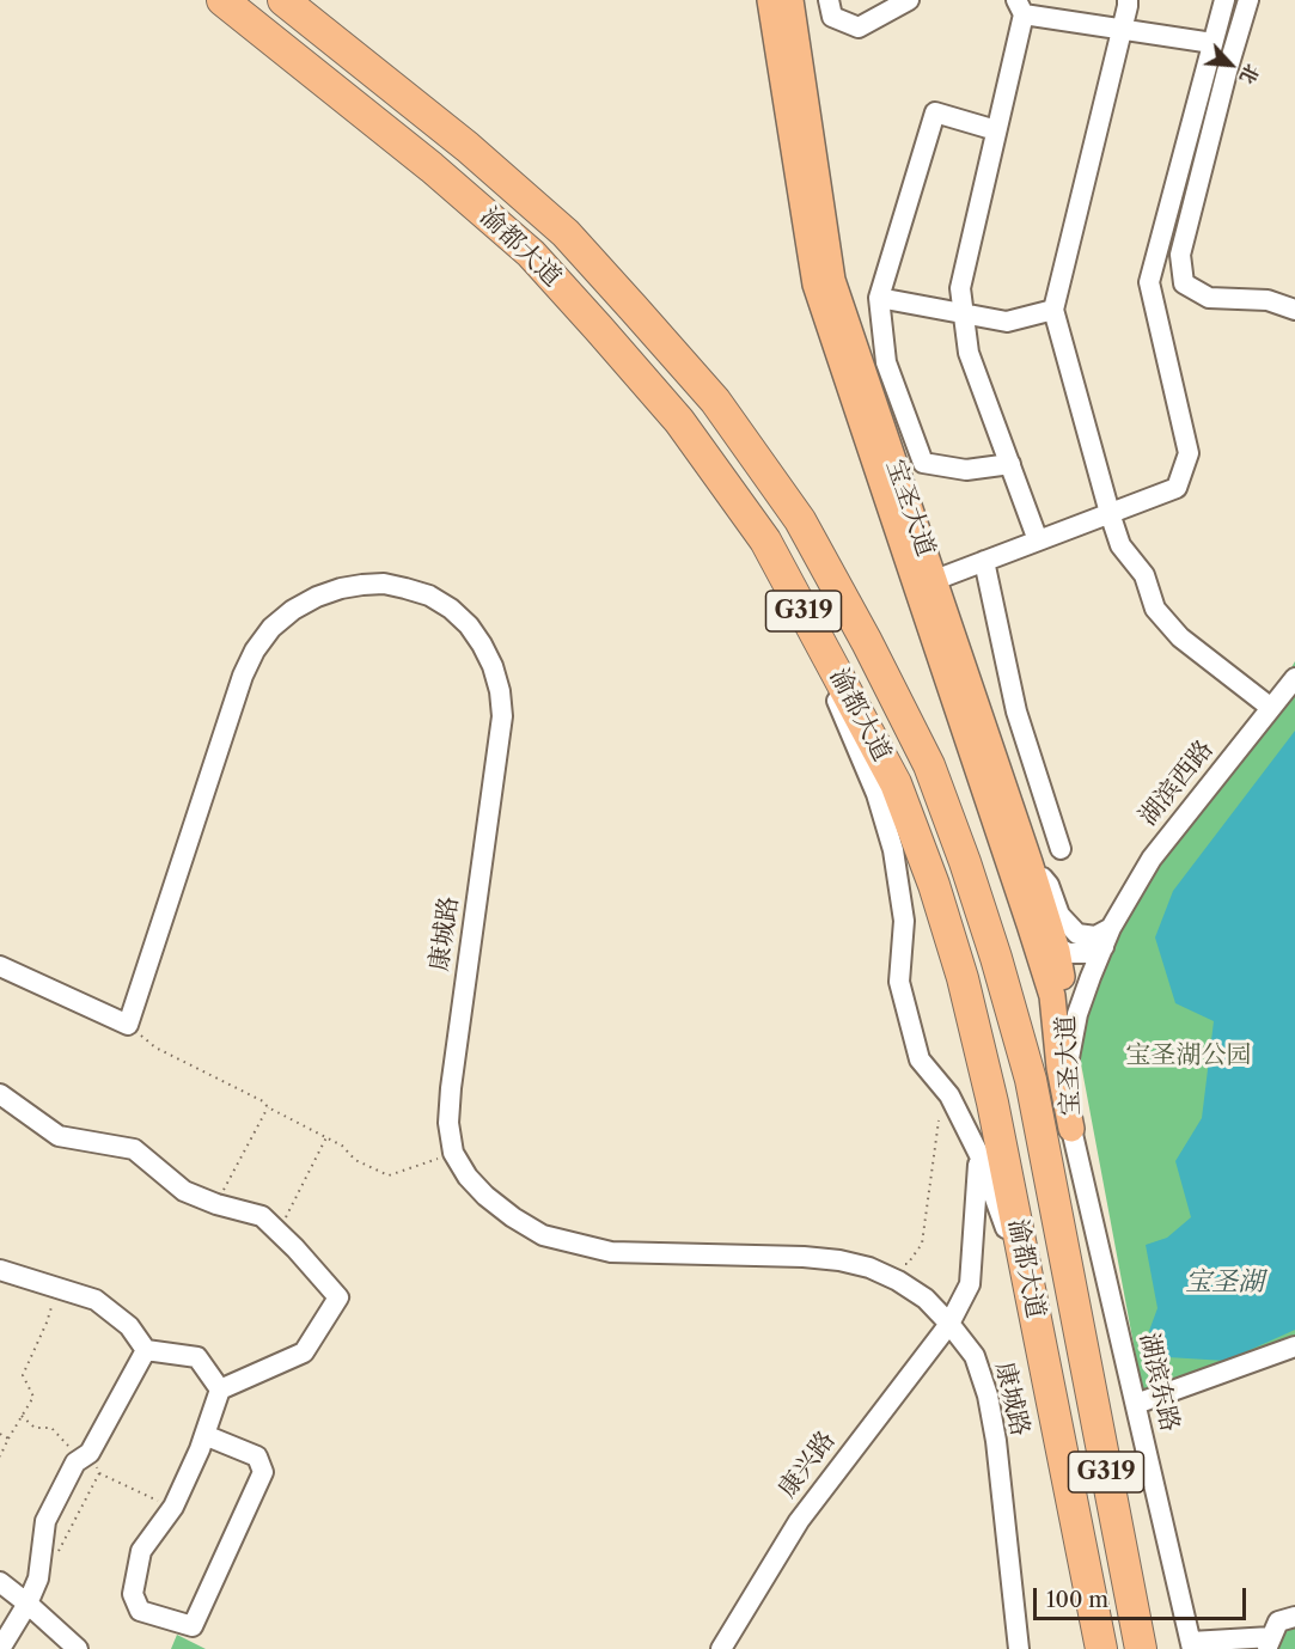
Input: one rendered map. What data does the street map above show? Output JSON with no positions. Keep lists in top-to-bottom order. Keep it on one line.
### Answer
{"streets":{"highway":["渝都大道","G319"],"main road":["宝圣大道"],"street":["湖滨西路","康城路","湖滨东路","康兴路"]},"crossings":[["宝圣大道","湖滨西路"],["宝圣大道","湖滨东路"],["康城路","康兴路"]],"water":["宝圣湖"],"parks":["宝圣湖公园"],"scale_bar":"100 m","north":"bottom right"}
